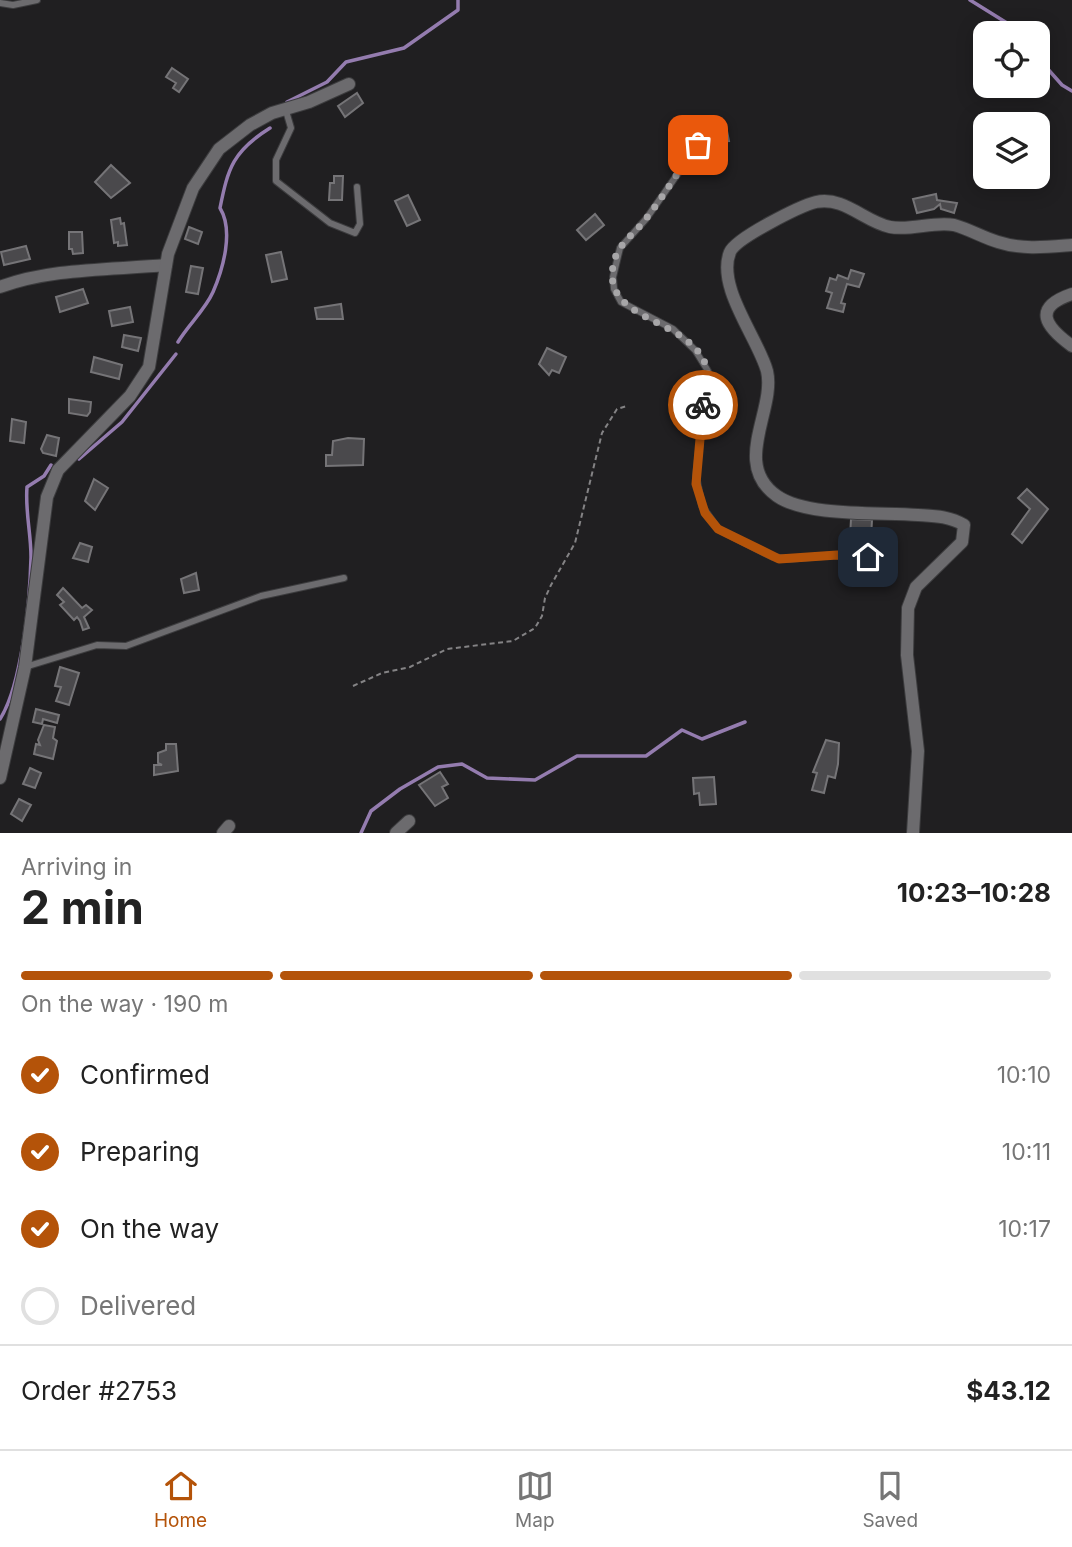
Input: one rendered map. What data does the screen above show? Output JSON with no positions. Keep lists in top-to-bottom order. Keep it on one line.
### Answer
{"page":{"heading":["2 min","Arriving in","10:23–10:28"],"panel":["Order #2753","$43.12"],"bar":"On the way · 190 m","list":[["Confirmed","10:10"],["Preparing","10:11"],["On the way","10:17"],"Delivered"],"tabs":["Home","Map","Saved"]}}
